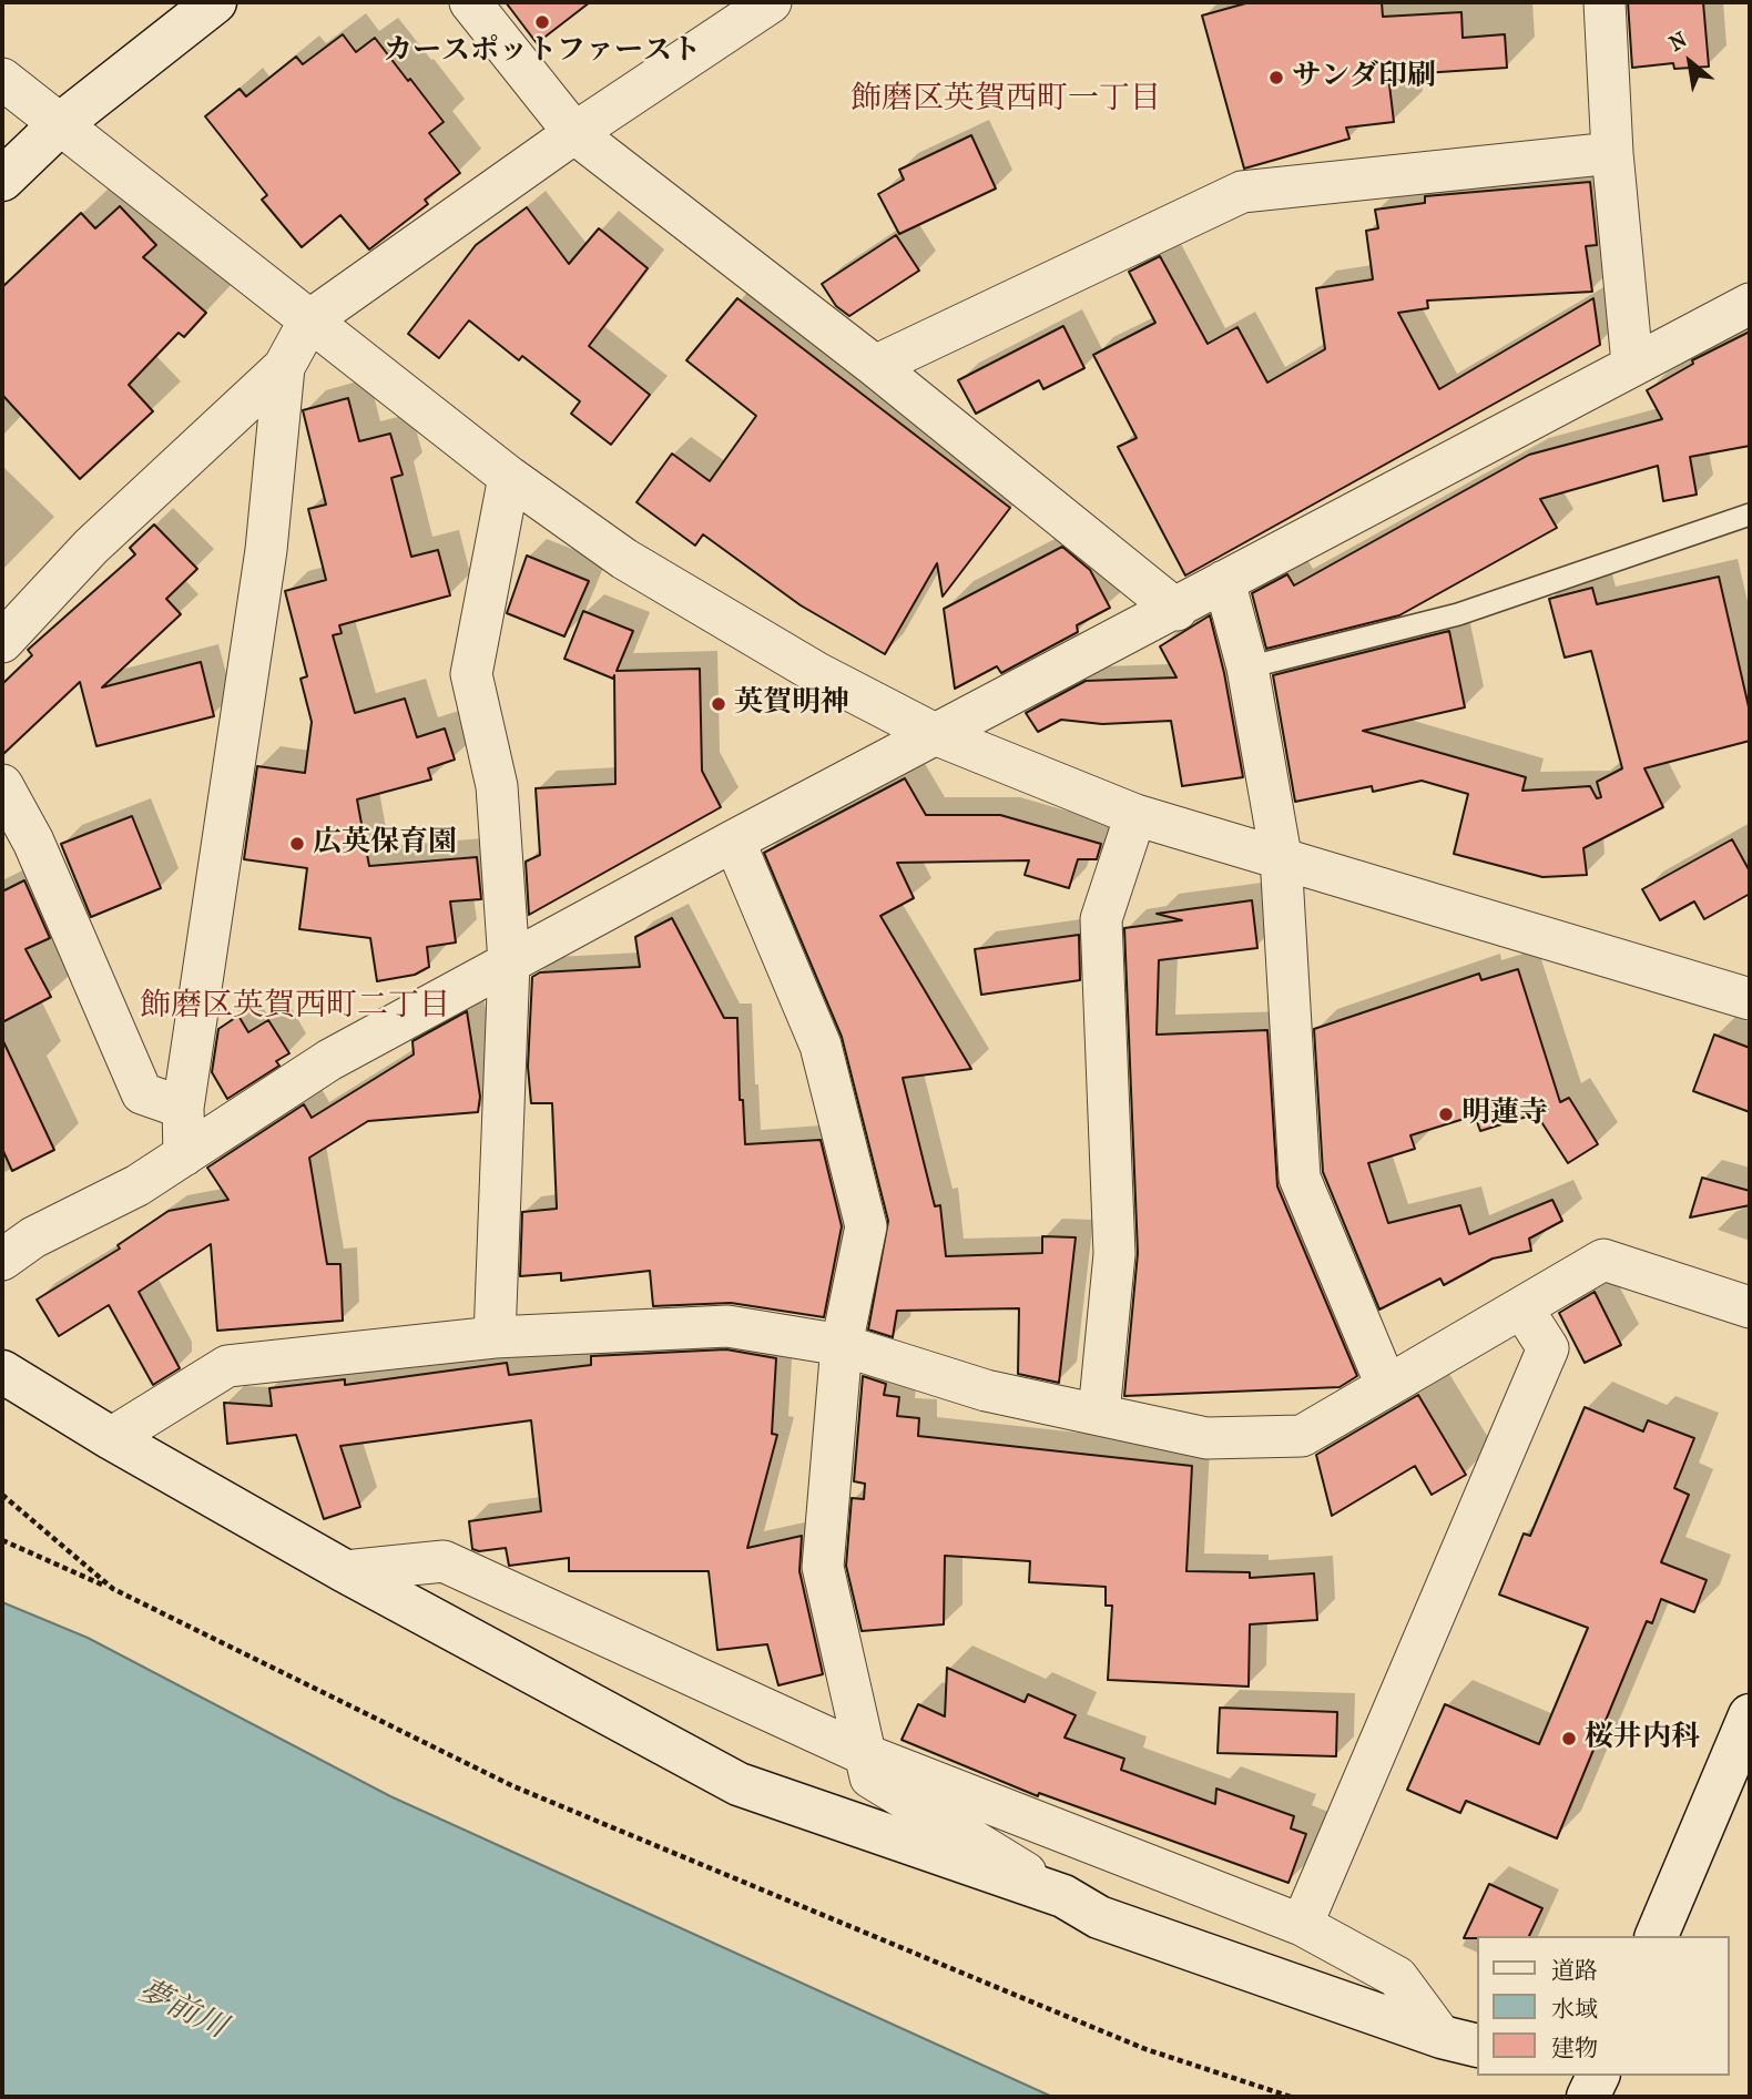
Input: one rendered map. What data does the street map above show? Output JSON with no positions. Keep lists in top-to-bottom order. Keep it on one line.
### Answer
{"districts":["飾磨区英賀西町一丁目","飾磨区英賀西町二丁目"],"water":["夢前川"],"places":["カースポットファースト","サンダ印刷","英賀明神","広英保育園","明蓮寺","桜井内科"],"legend":["道路","水域","建物"],"north":"top left"}
